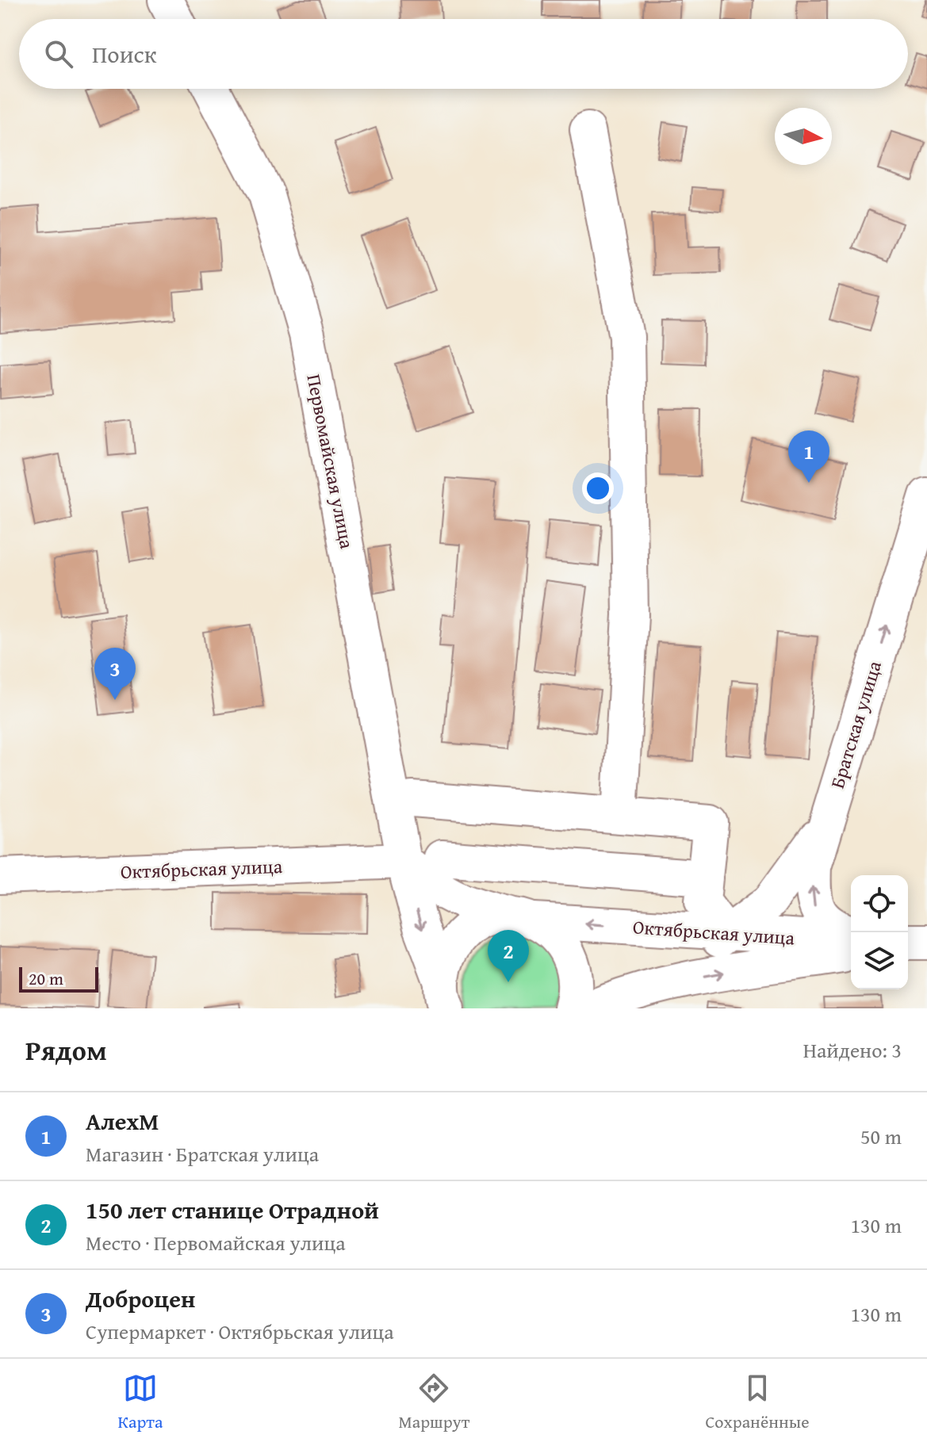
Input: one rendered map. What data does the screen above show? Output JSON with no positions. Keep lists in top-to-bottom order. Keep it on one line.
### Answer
{"streets":{"street":["Первомайская улица","Братская улица","Октябрьская улица"]},"crossings":[["Первомайская улица","Октябрьская улица"]],"scale_bar":"20 m","north":"right","page":{"search":"Поиск","pins":["1","3","2"],"scale":"20 m","heading":["Рядом","Найдено: 3"],"list":[{"mark":"1","name":"АлехМ","note":"Магазин · Братская улица","value":"50 m"},{"mark":"2","name":"150 лет станице Отрадной","note":"Место · Первомайская улица","value":"130 m"},{"mark":"3","name":"Доброцен","note":"Супермаркет · Октябрьская улица","value":"130 m"}],"nav":["Карта","Маршрут","Сохранённые"]}}
